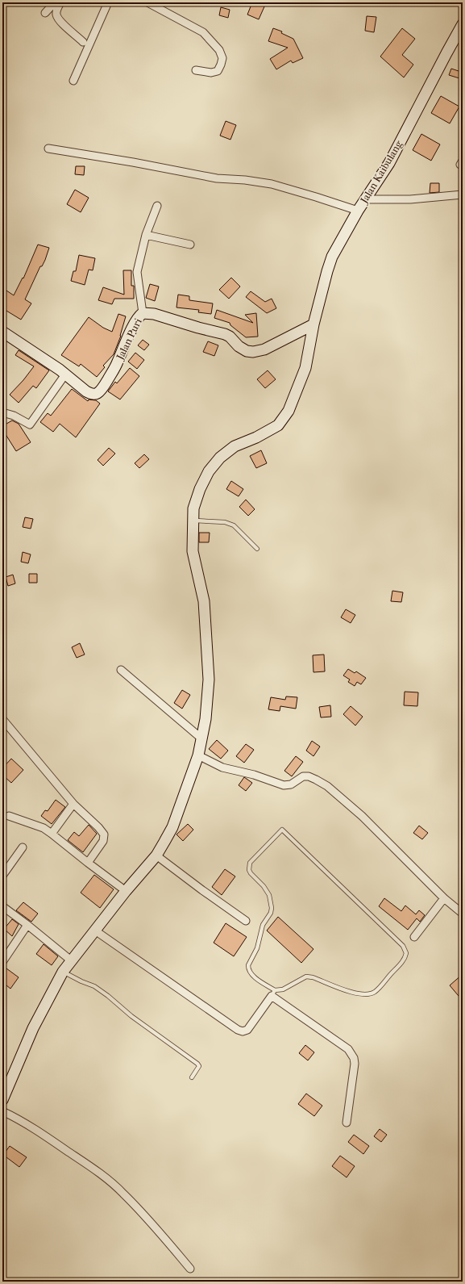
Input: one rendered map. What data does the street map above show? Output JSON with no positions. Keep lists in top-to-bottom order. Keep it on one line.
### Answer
{"streets":{"street":["Jalan Kaibulang","Jalan Puri"]},"crossings":[["Jalan Kaibulang","Jalan Puri"]]}
